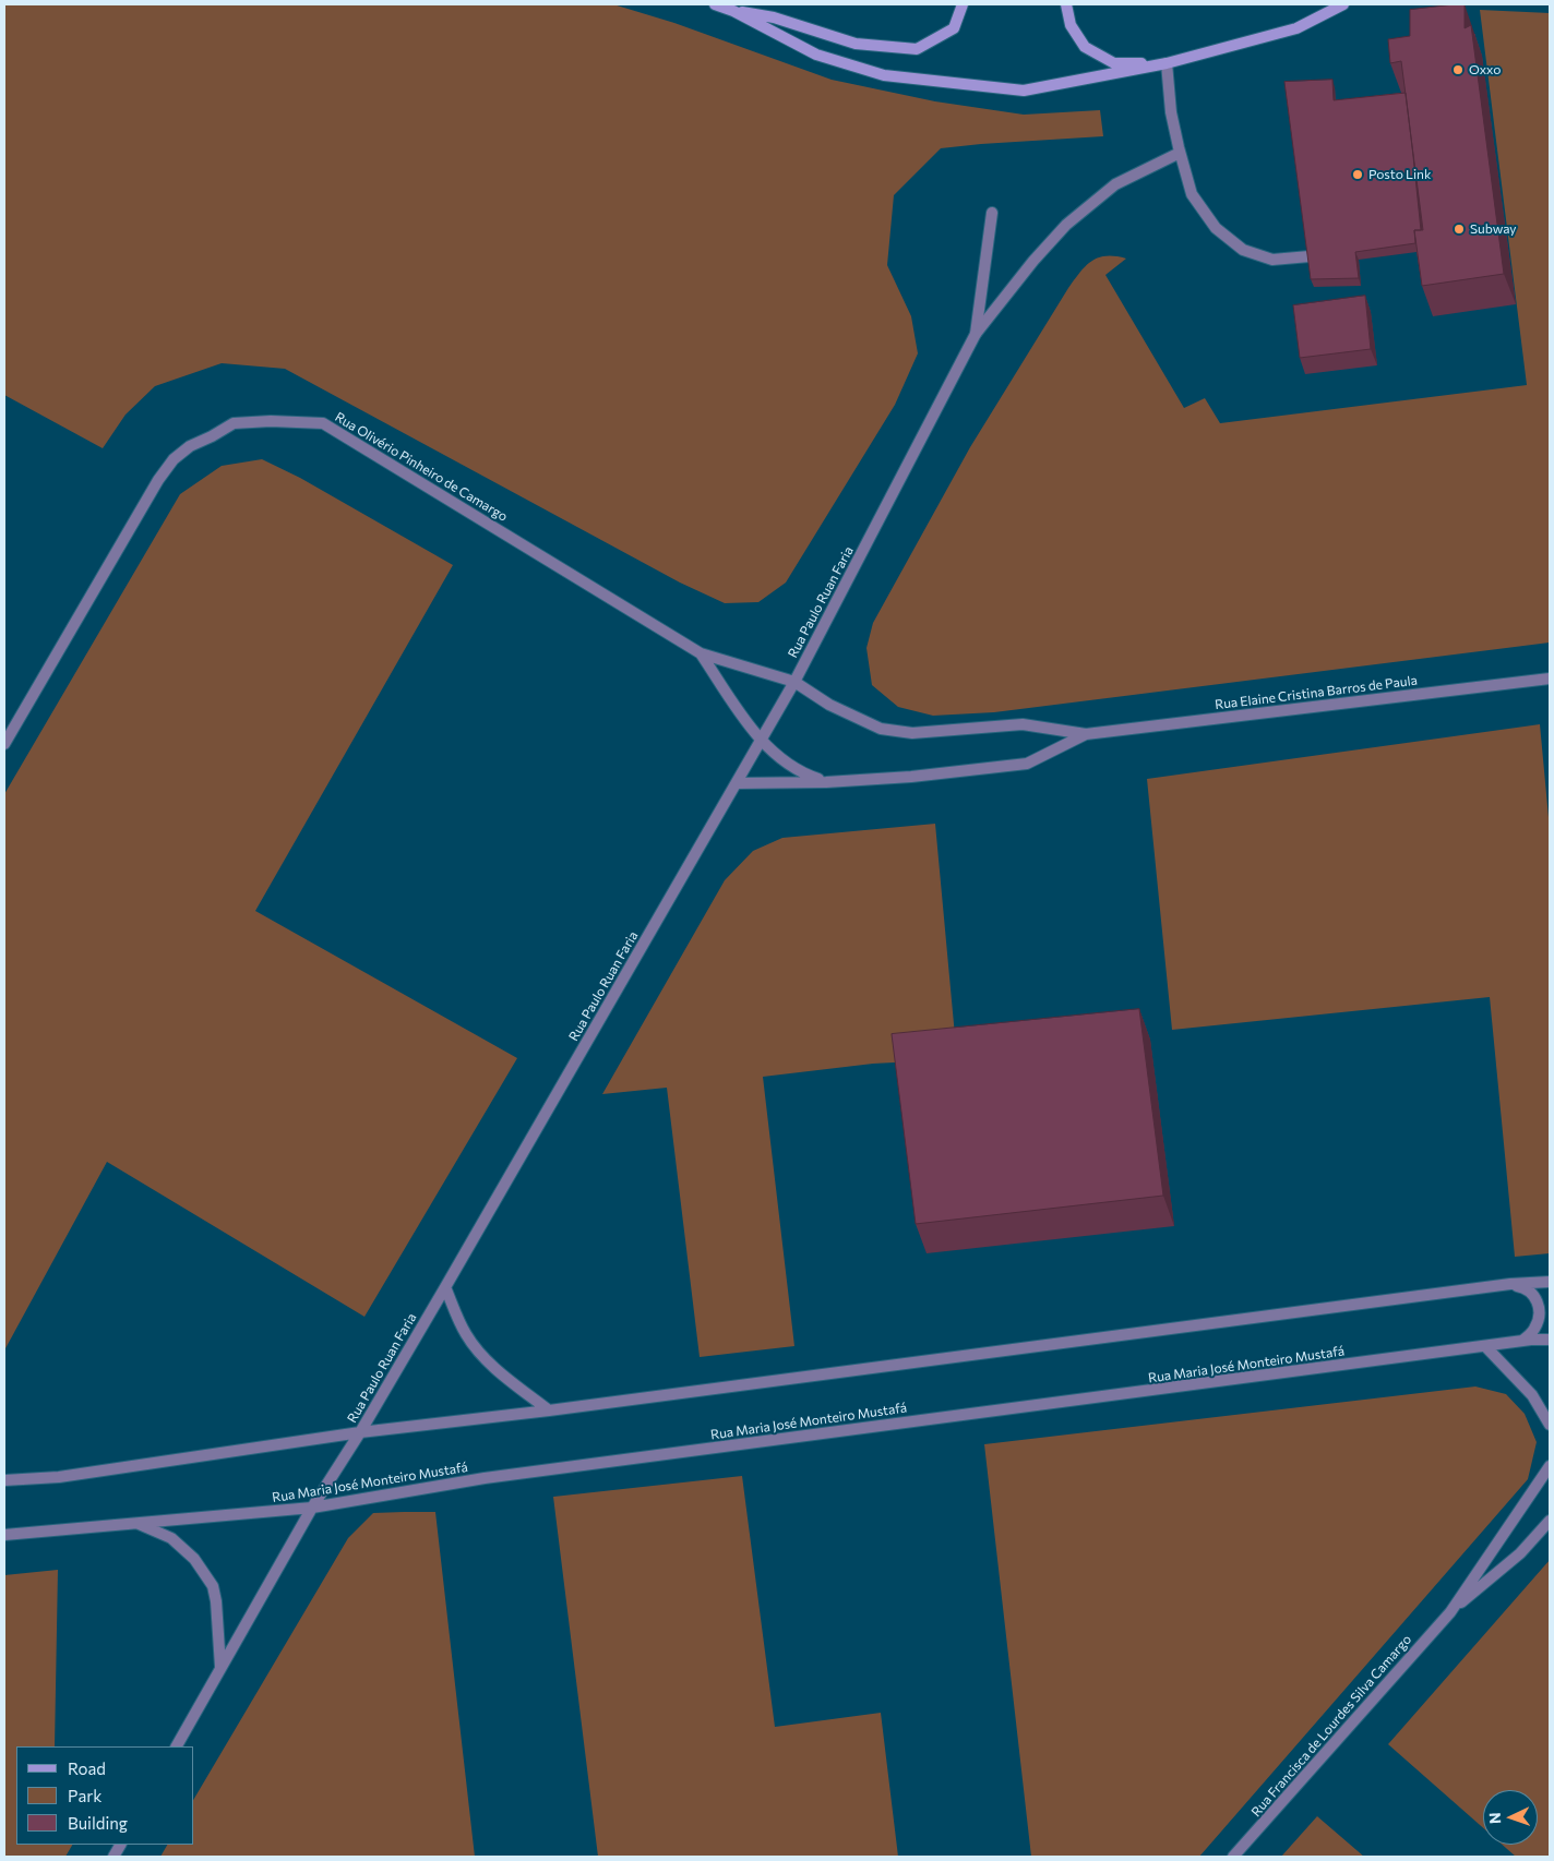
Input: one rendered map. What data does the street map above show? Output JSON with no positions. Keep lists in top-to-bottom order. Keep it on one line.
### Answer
{"streets":{"street":["Rua Olivério Pinheiro de Camargo","Rua Paulo Ruan Faria","Rua Elaine Cristina Barros de Paula","Rua Maria José Monteiro Mustafá","Rua Francisca de Lourdes Silva Camargo"]},"crossings":[["Rua Olivério Pinheiro de Camargo","Rua Paulo Ruan Faria"],["Rua Olivério Pinheiro de Camargo","Rua Elaine Cristina Barros de Paula"],["Rua Paulo Ruan Faria","Rua Elaine Cristina Barros de Paula"],["Rua Paulo Ruan Faria","Rua Maria José Monteiro Mustafá"]],"places":["Oxxo","Posto Link","Subway"],"legend":["Road","Park","Building"],"north":"left"}
